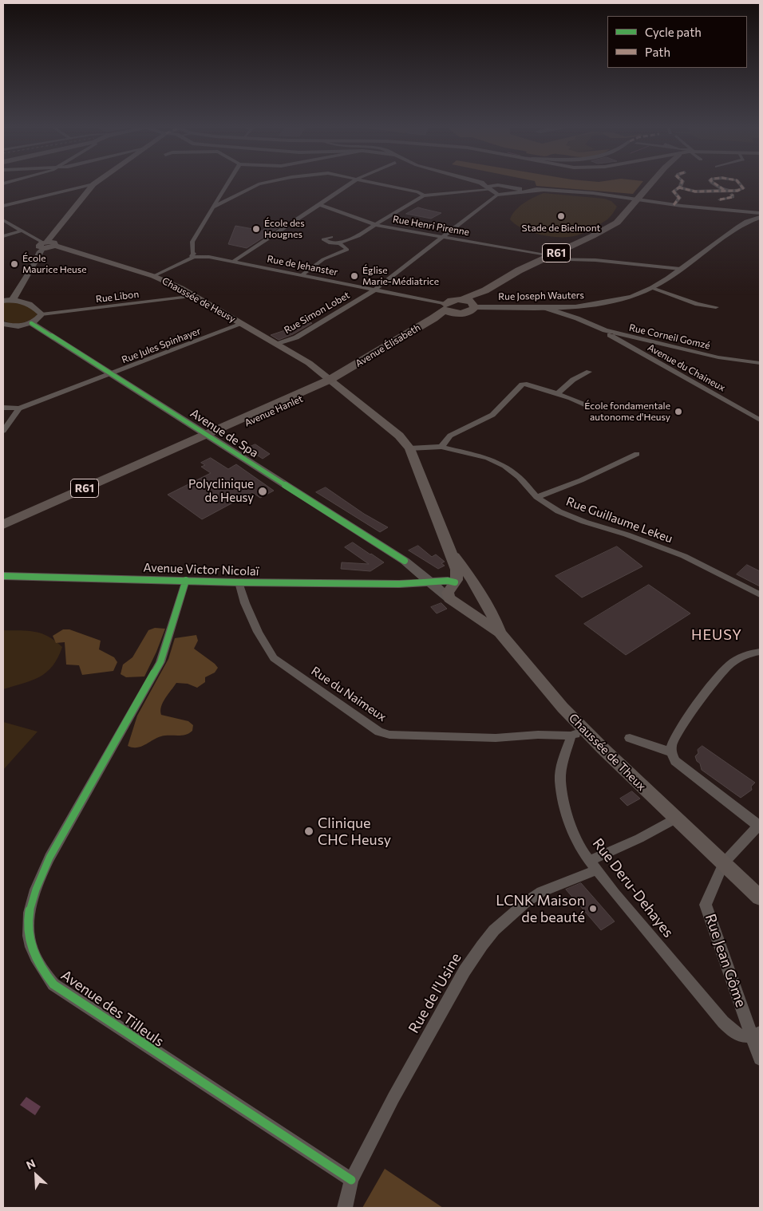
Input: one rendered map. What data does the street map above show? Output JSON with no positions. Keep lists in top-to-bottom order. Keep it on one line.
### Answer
{"streets":{"highway":["R61","Avenue Élisabeth","Avenue Hanlet"],"main road":["Chaussée de Heusy","Chaussée de Theux"],"street":["Rue Henri Pirenne","Rue de Jehanster","Rue Joseph Wauters","Rue Libon","Rue Simon Lobet","Rue Corneil Gomzé","Rue Jules Spinhayer","Avenue du Chaineux","Avenue de Spa","Rue Guillaume Lekeu","Avenue Victor Nicolaï","Rue du Naimeux","Rue Deru-Dehayes","Rue Jean Gôme","Rue de l'Usine","Avenue des Tilleuls"]},"crossings":[["Rue Henri Pirenne","R61"],["Rue Henri Pirenne","Rue Joseph Wauters"],["Rue Henri Pirenne","Rue Simon Lobet"],["R61","Rue de Jehanster"],["R61","Rue Joseph Wauters"],["R61","Avenue Élisabeth"],["Rue de Jehanster","Chaussée de Heusy"],["Rue de Jehanster","Rue Simon Lobet"],["Rue de Jehanster","Avenue Élisabeth"],["Rue Joseph Wauters","Rue Corneil Gomzé"],["Rue Libon","Chaussée de Heusy"],["Chaussée de Heusy","Rue Simon Lobet"],["Chaussée de Heusy","Rue Jules Spinhayer"],["Chaussée de Heusy","Avenue Élisabeth"],["Chaussée de Heusy","Avenue Hanlet"],["Chaussée de Heusy","Chaussée de Theux"],["Rue Corneil Gomzé","Avenue du Chaineux"],["Rue Jules Spinhayer","Avenue de Spa"],["Avenue Élisabeth","Avenue Hanlet"],["Avenue Élisabeth","Chaussée de Theux"],["Avenue Hanlet","Avenue de Spa"],["Avenue Hanlet","Chaussée de Theux"],["Avenue de Spa","Chaussée de Theux"],["Rue Guillaume Lekeu","Chaussée de Theux"],["Avenue Victor Nicolaï","Rue du Naimeux"],["Avenue Victor Nicolaï","Avenue des Tilleuls"],["Rue du Naimeux","Chaussée de Theux"],["Rue du Naimeux","Rue Deru-Dehayes"],["Chaussée de Theux","Rue Deru-Dehayes"],["Chaussée de Theux","Rue Jean Gôme"],["Chaussée de Theux","Rue de l'Usine"],["Rue Deru-Dehayes","Rue Jean Gôme"],["Rue Deru-Dehayes","Rue de l'Usine"],["Rue de l'Usine","Avenue des Tilleuls"]],"districts":["HEUSY"],"places":["Stade de Bielmont","École des Hougnes","École Maurice Heuse","Église Marie-Médiatrice","École fondamentale autonome d'Heusy","Polyclinique de Heusy","Clinique CHC Heusy","LCNK Maison de beauté"],"legend":["Cycle path","Path"],"north":"top left"}
